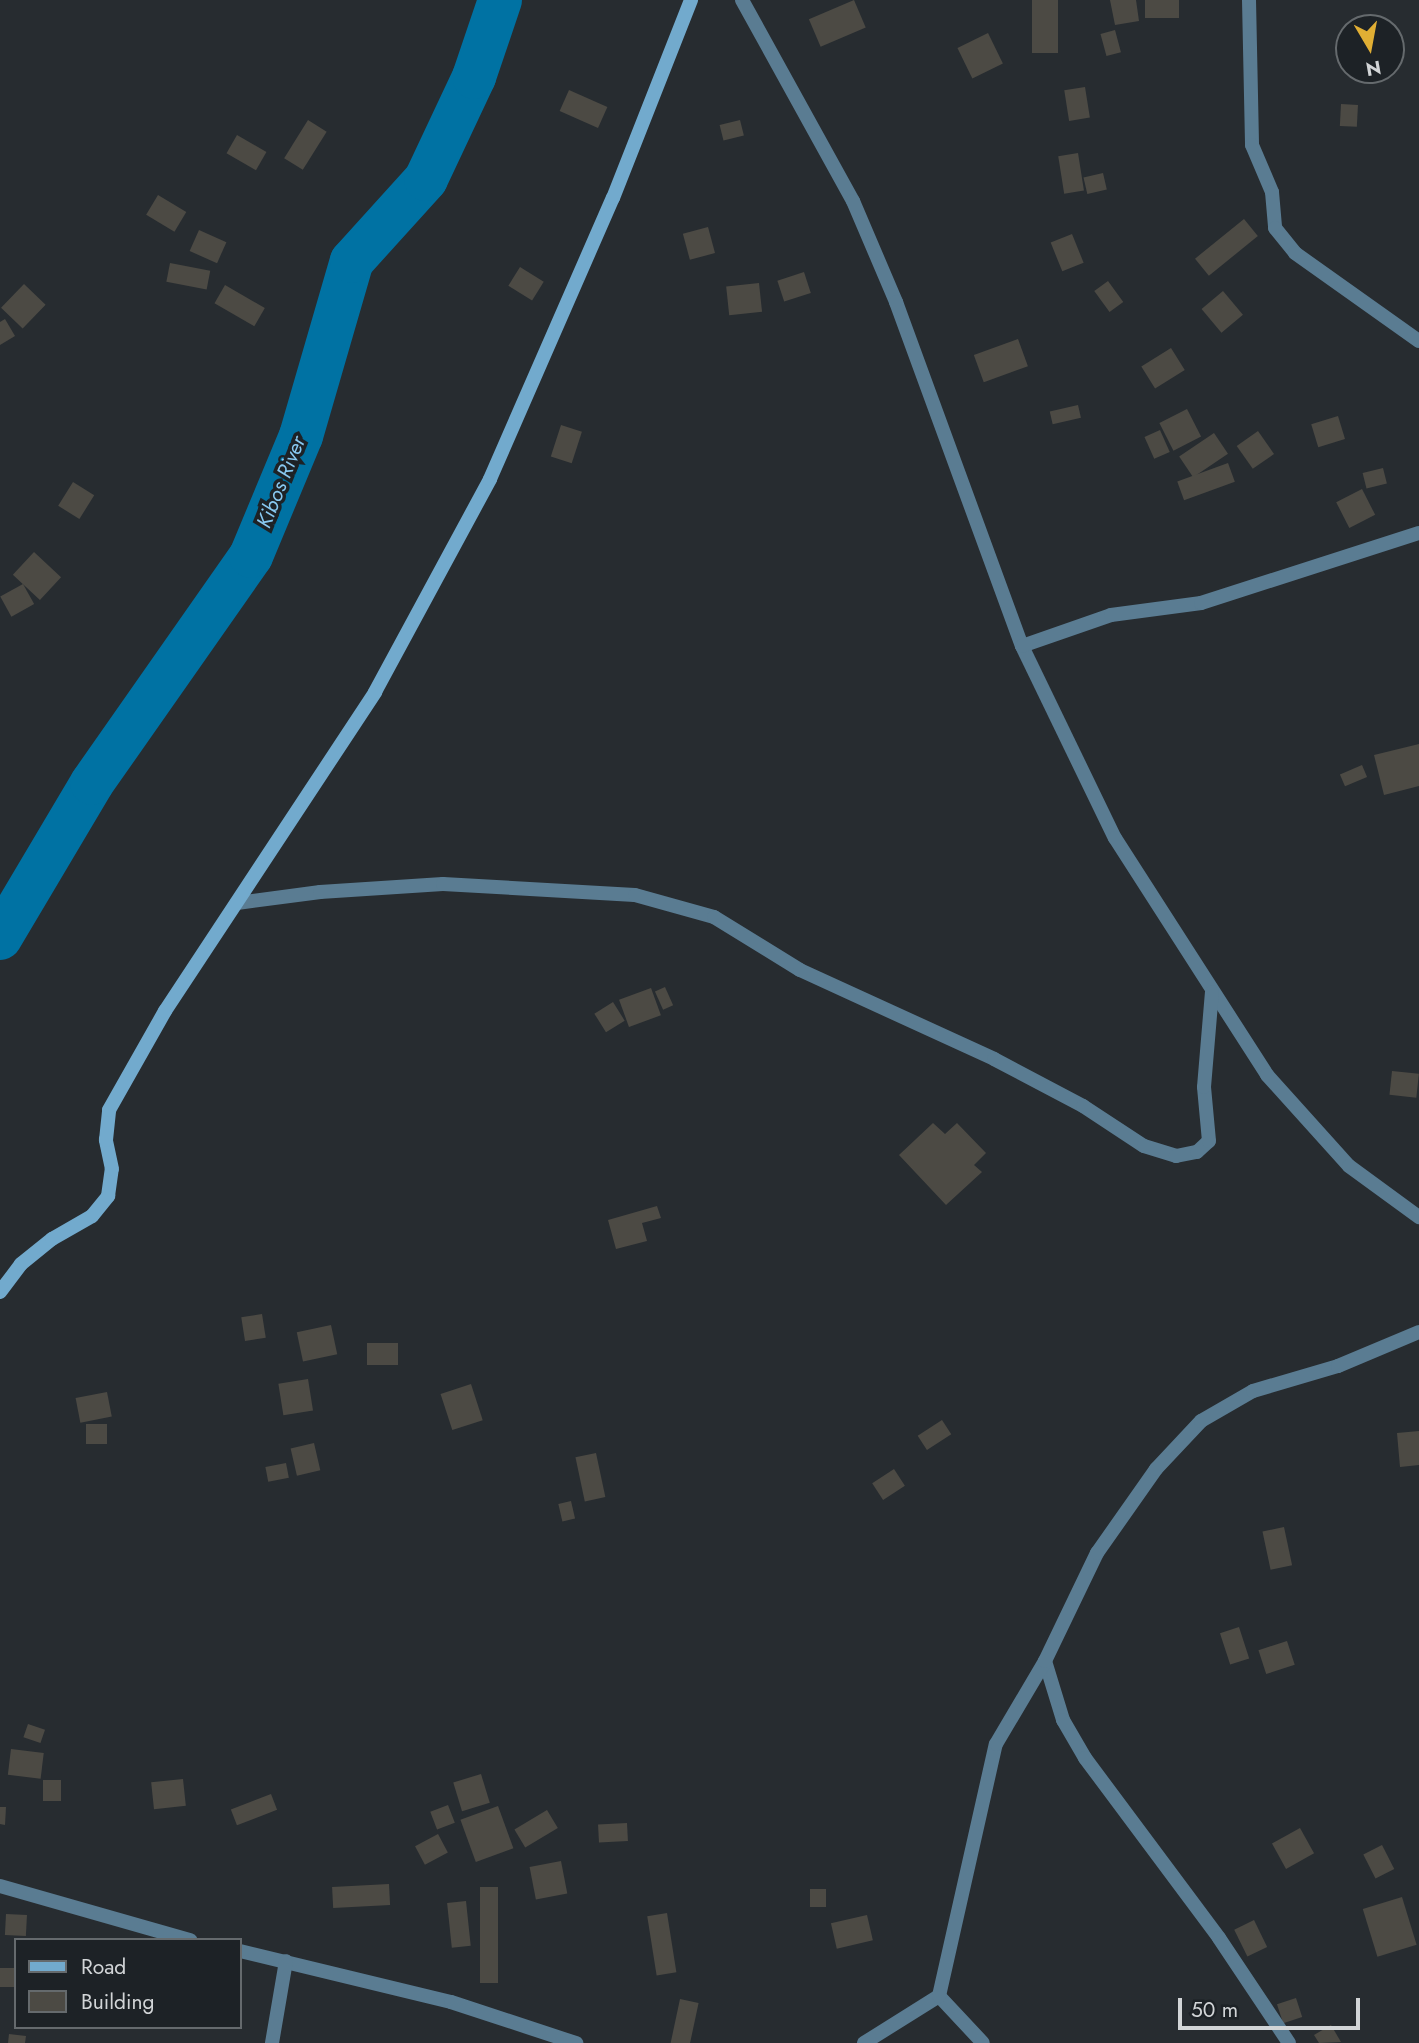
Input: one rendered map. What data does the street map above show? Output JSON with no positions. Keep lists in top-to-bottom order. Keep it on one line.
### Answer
{"water":["Kibos River"],"legend":["Road","Building"],"scale_bar":"50 m","north":"bottom"}
